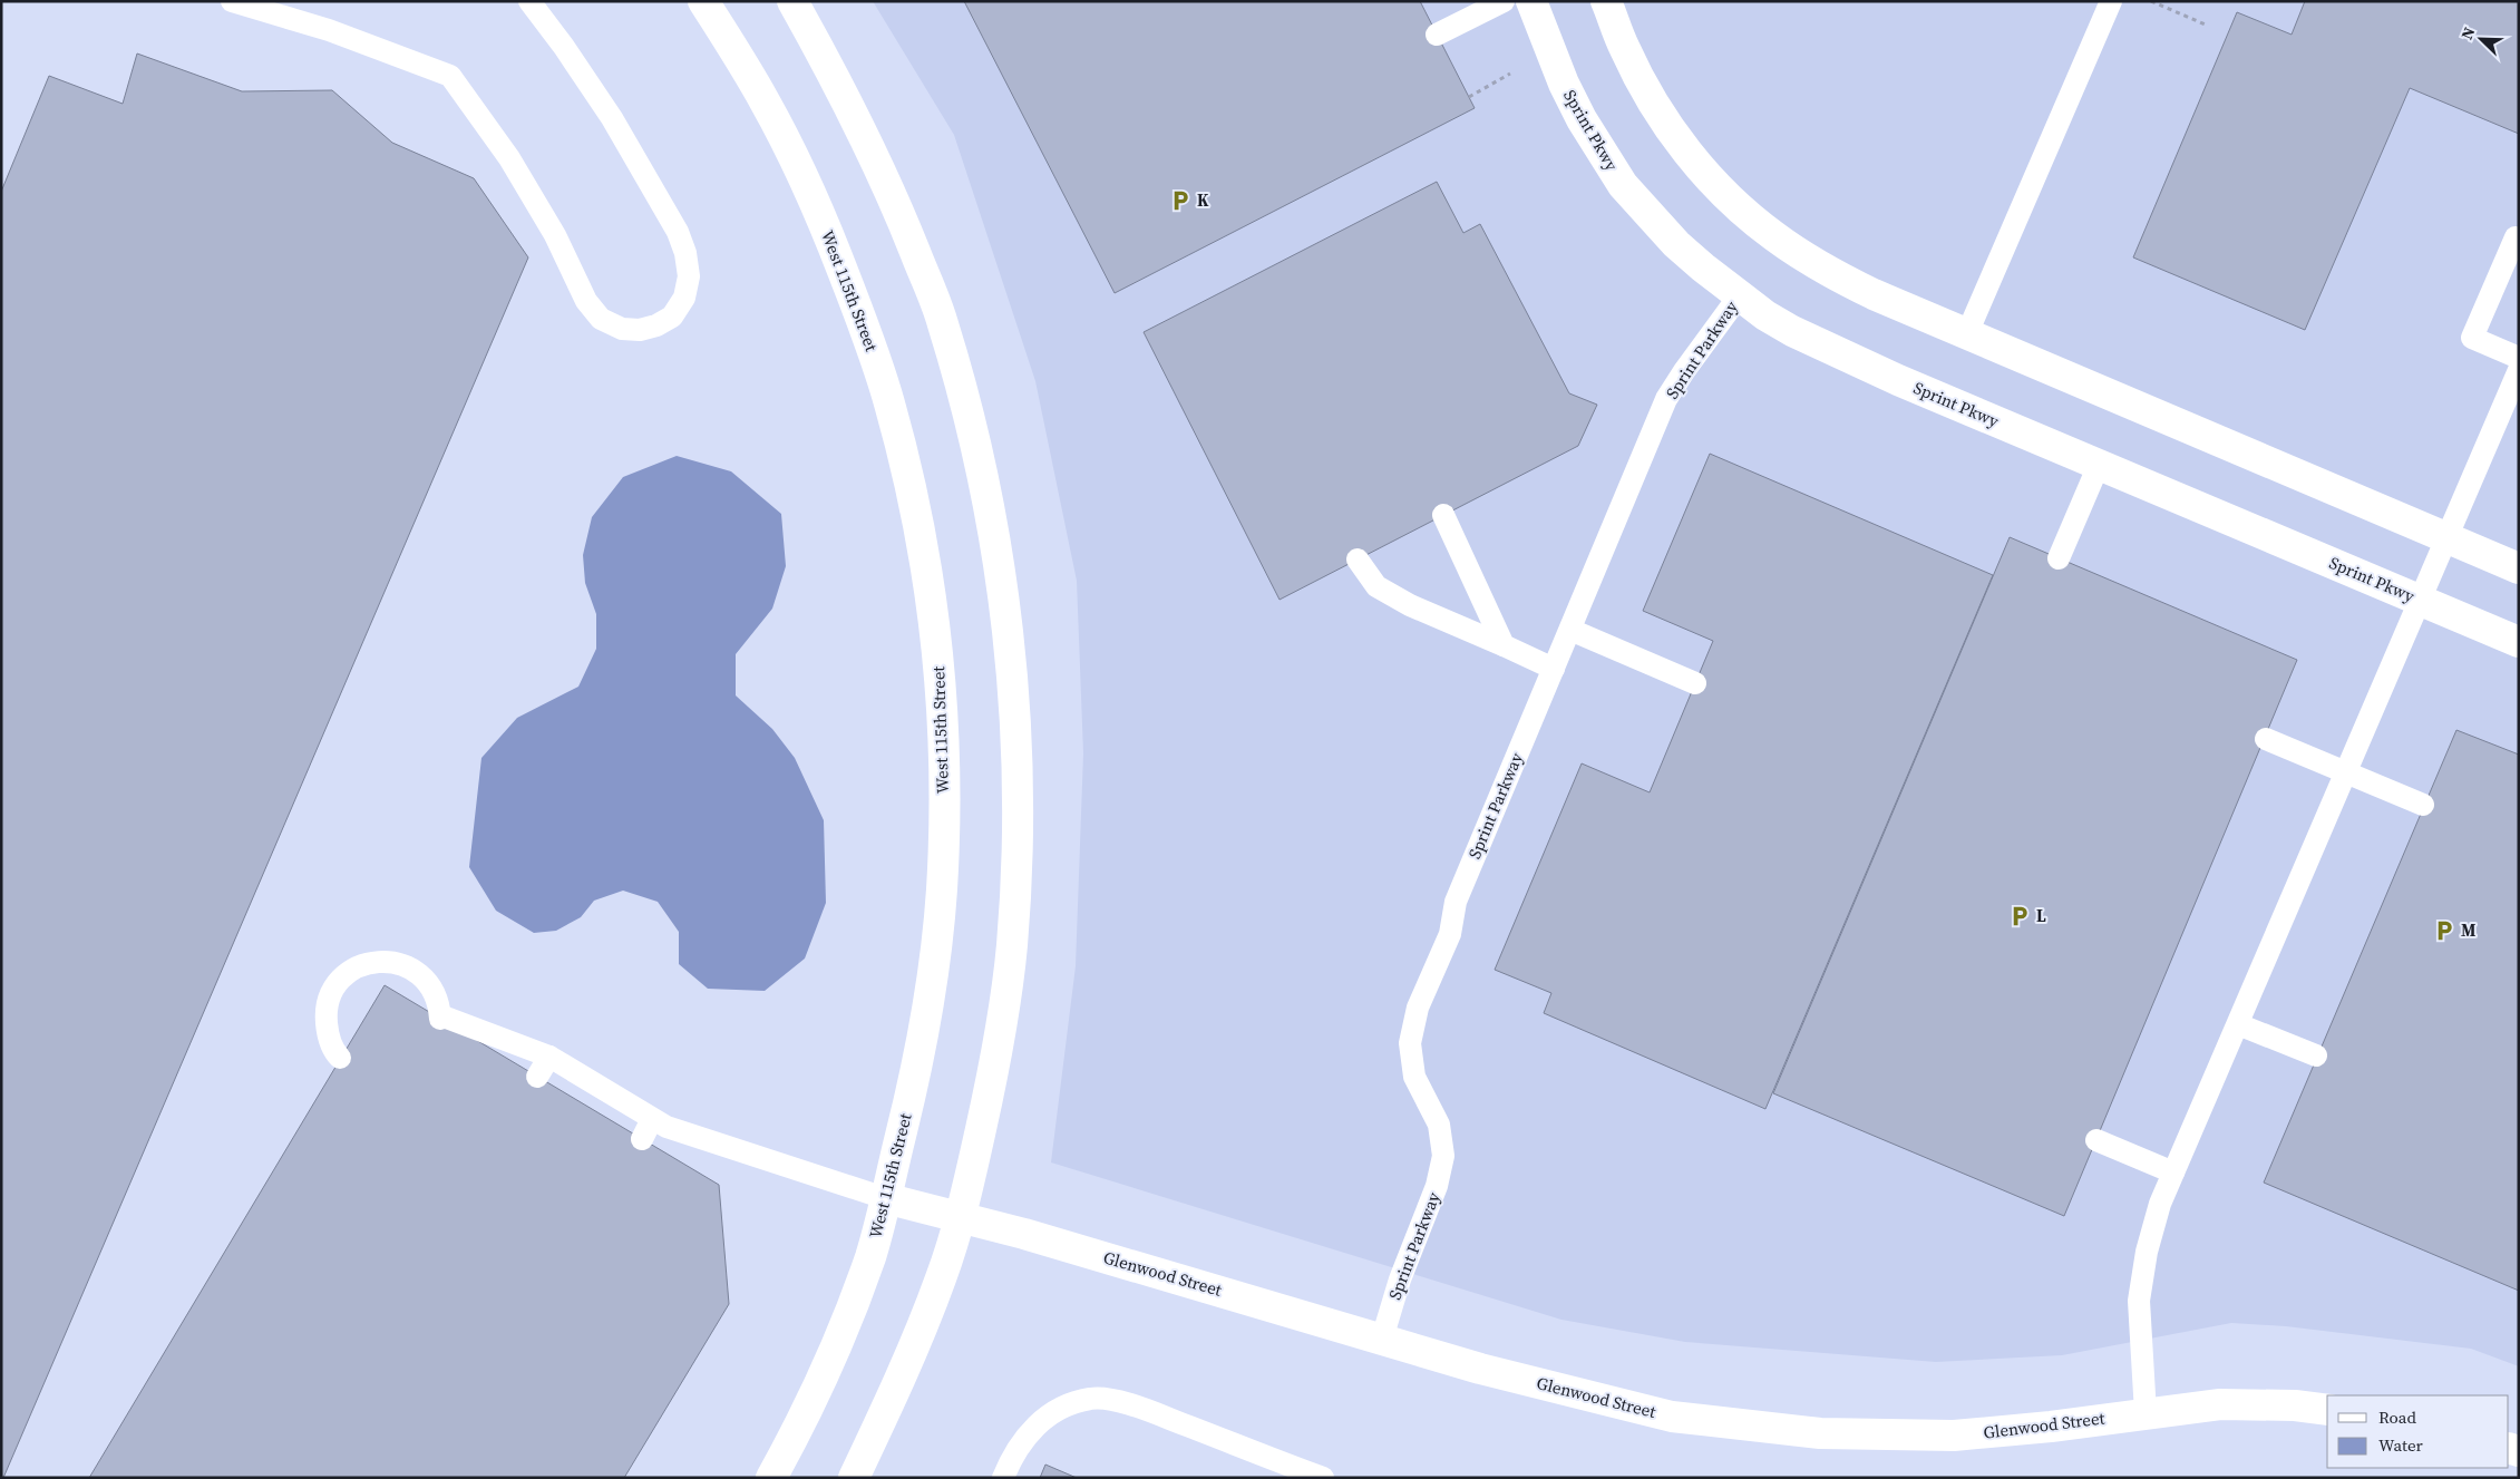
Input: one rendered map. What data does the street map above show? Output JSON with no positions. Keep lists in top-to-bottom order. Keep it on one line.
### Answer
{"streets":{"street":["Sprint Pkwy","West 115th Street","Glenwood Street"],"lane":["Sprint Parkway"]},"crossings":[["Sprint Pkwy","Sprint Parkway"],["West 115th Street","Glenwood Street"],["Sprint Parkway","Glenwood Street"]],"places":{"parking":["K","L","M"]},"legend":["Road","Water"],"north":"top left"}
